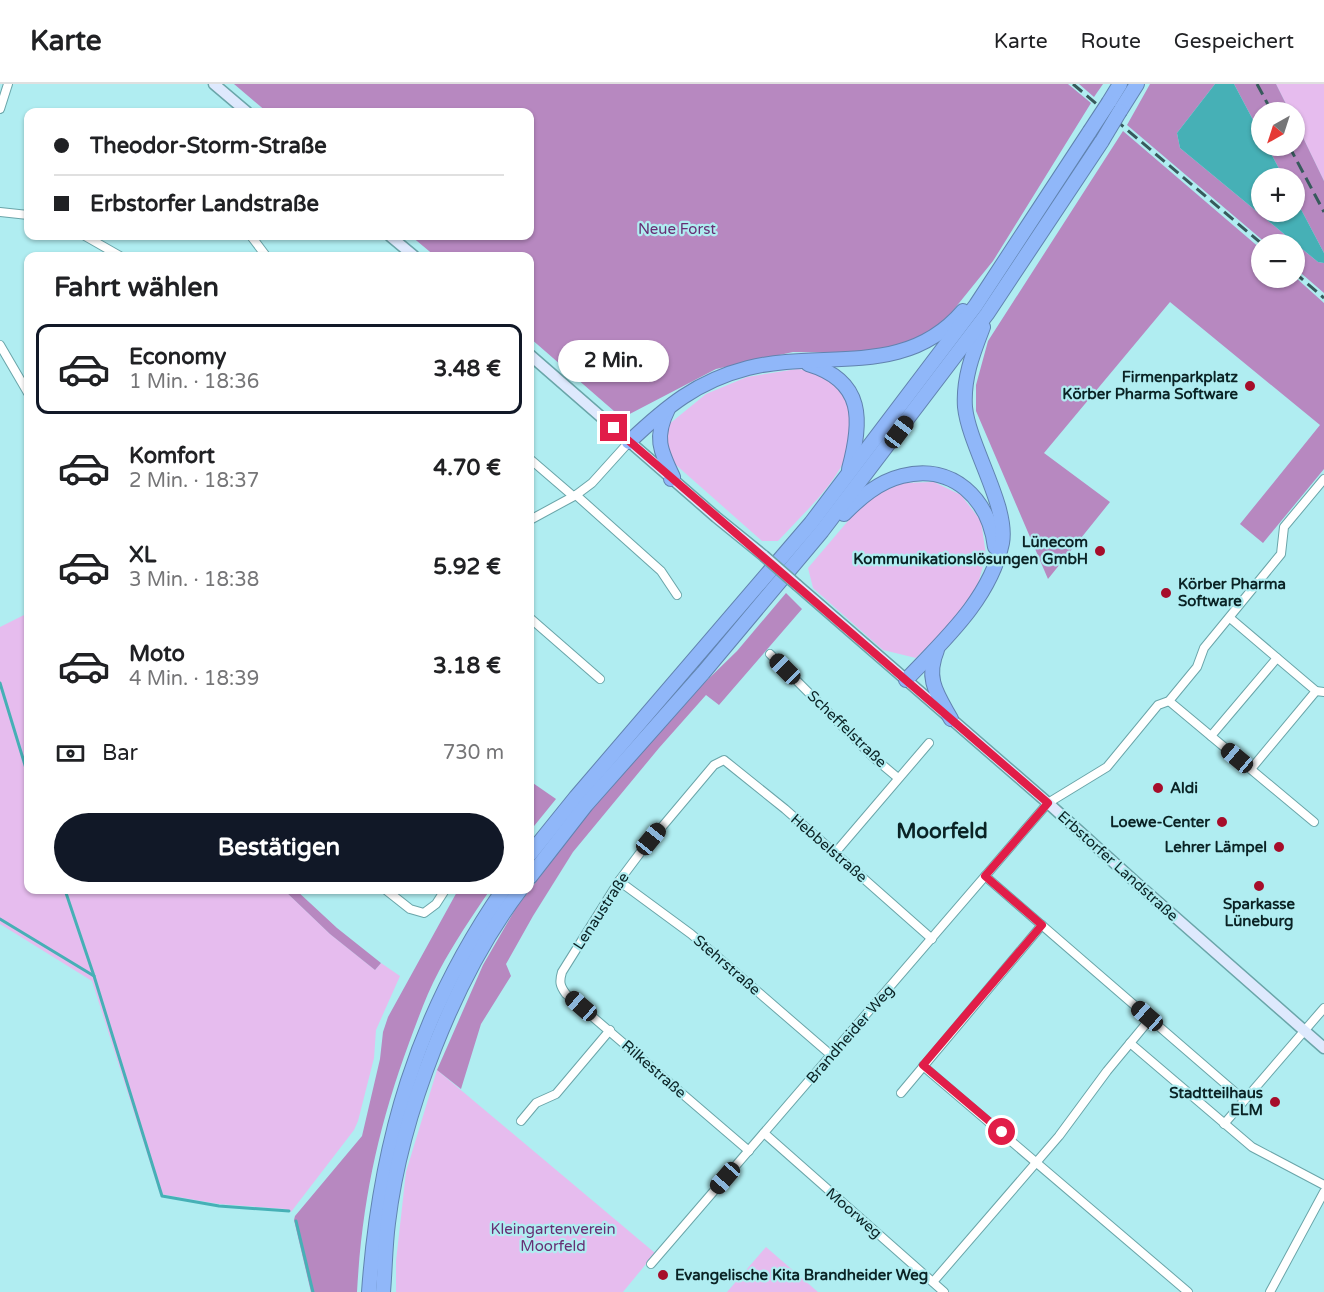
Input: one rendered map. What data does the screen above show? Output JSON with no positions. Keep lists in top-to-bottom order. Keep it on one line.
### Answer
{"streets":{"street":["Scheffelstraße","Hebbelstraße","Erbstorfer Landstraße","Lenaustraße","Stehrstraße","Brandheider Weg","Rilkestraße","Moorweg"]},"crossings":[["Scheffelstraße","Hebbelstraße"],["Hebbelstraße","Lenaustraße"],["Hebbelstraße","Brandheider Weg"],["Erbstorfer Landstraße","Brandheider Weg"],["Lenaustraße","Stehrstraße"],["Lenaustraße","Rilkestraße"],["Stehrstraße","Brandheider Weg"],["Brandheider Weg","Rilkestraße"],["Brandheider Weg","Moorweg"]],"districts":["Moorfeld"],"parks":["Neue Forst","Kleingartenverein Moorfeld"],"places":["Firmenparkplatz Körber Pharma Software","Lünecom Kommunikationslösungen GmbH","Körber Pharma Software","Aldi","Loewe-Center","Lehrer Lämpel","Sparkasse Lüneburg","Stadtteilhaus ELM","Evangelische Kita Brandheider Weg"],"north":"bottom left","page":{"header":"Karte","nav":["Karte","Route","Gespeichert"],"map_buttons":["+","−"],"banner":["Theodor-Storm-Straße","Erbstorfer Landstraße"],"heading":"Fahrt wählen","list":[{"name":"Economy","note":"1 Min. · 18:36","value":"3.48 €"},{"name":"Komfort","note":"2 Min. · 18:37","value":"4.70 €"},{"name":"XL","note":"3 Min. · 18:38","value":"5.92 €"},{"name":"Moto","note":"4 Min. · 18:39","value":"3.18 €"}],"bubble":"2 Min.","pay":["Bar","730 m"],"buttons":"Bestätigen"}}
